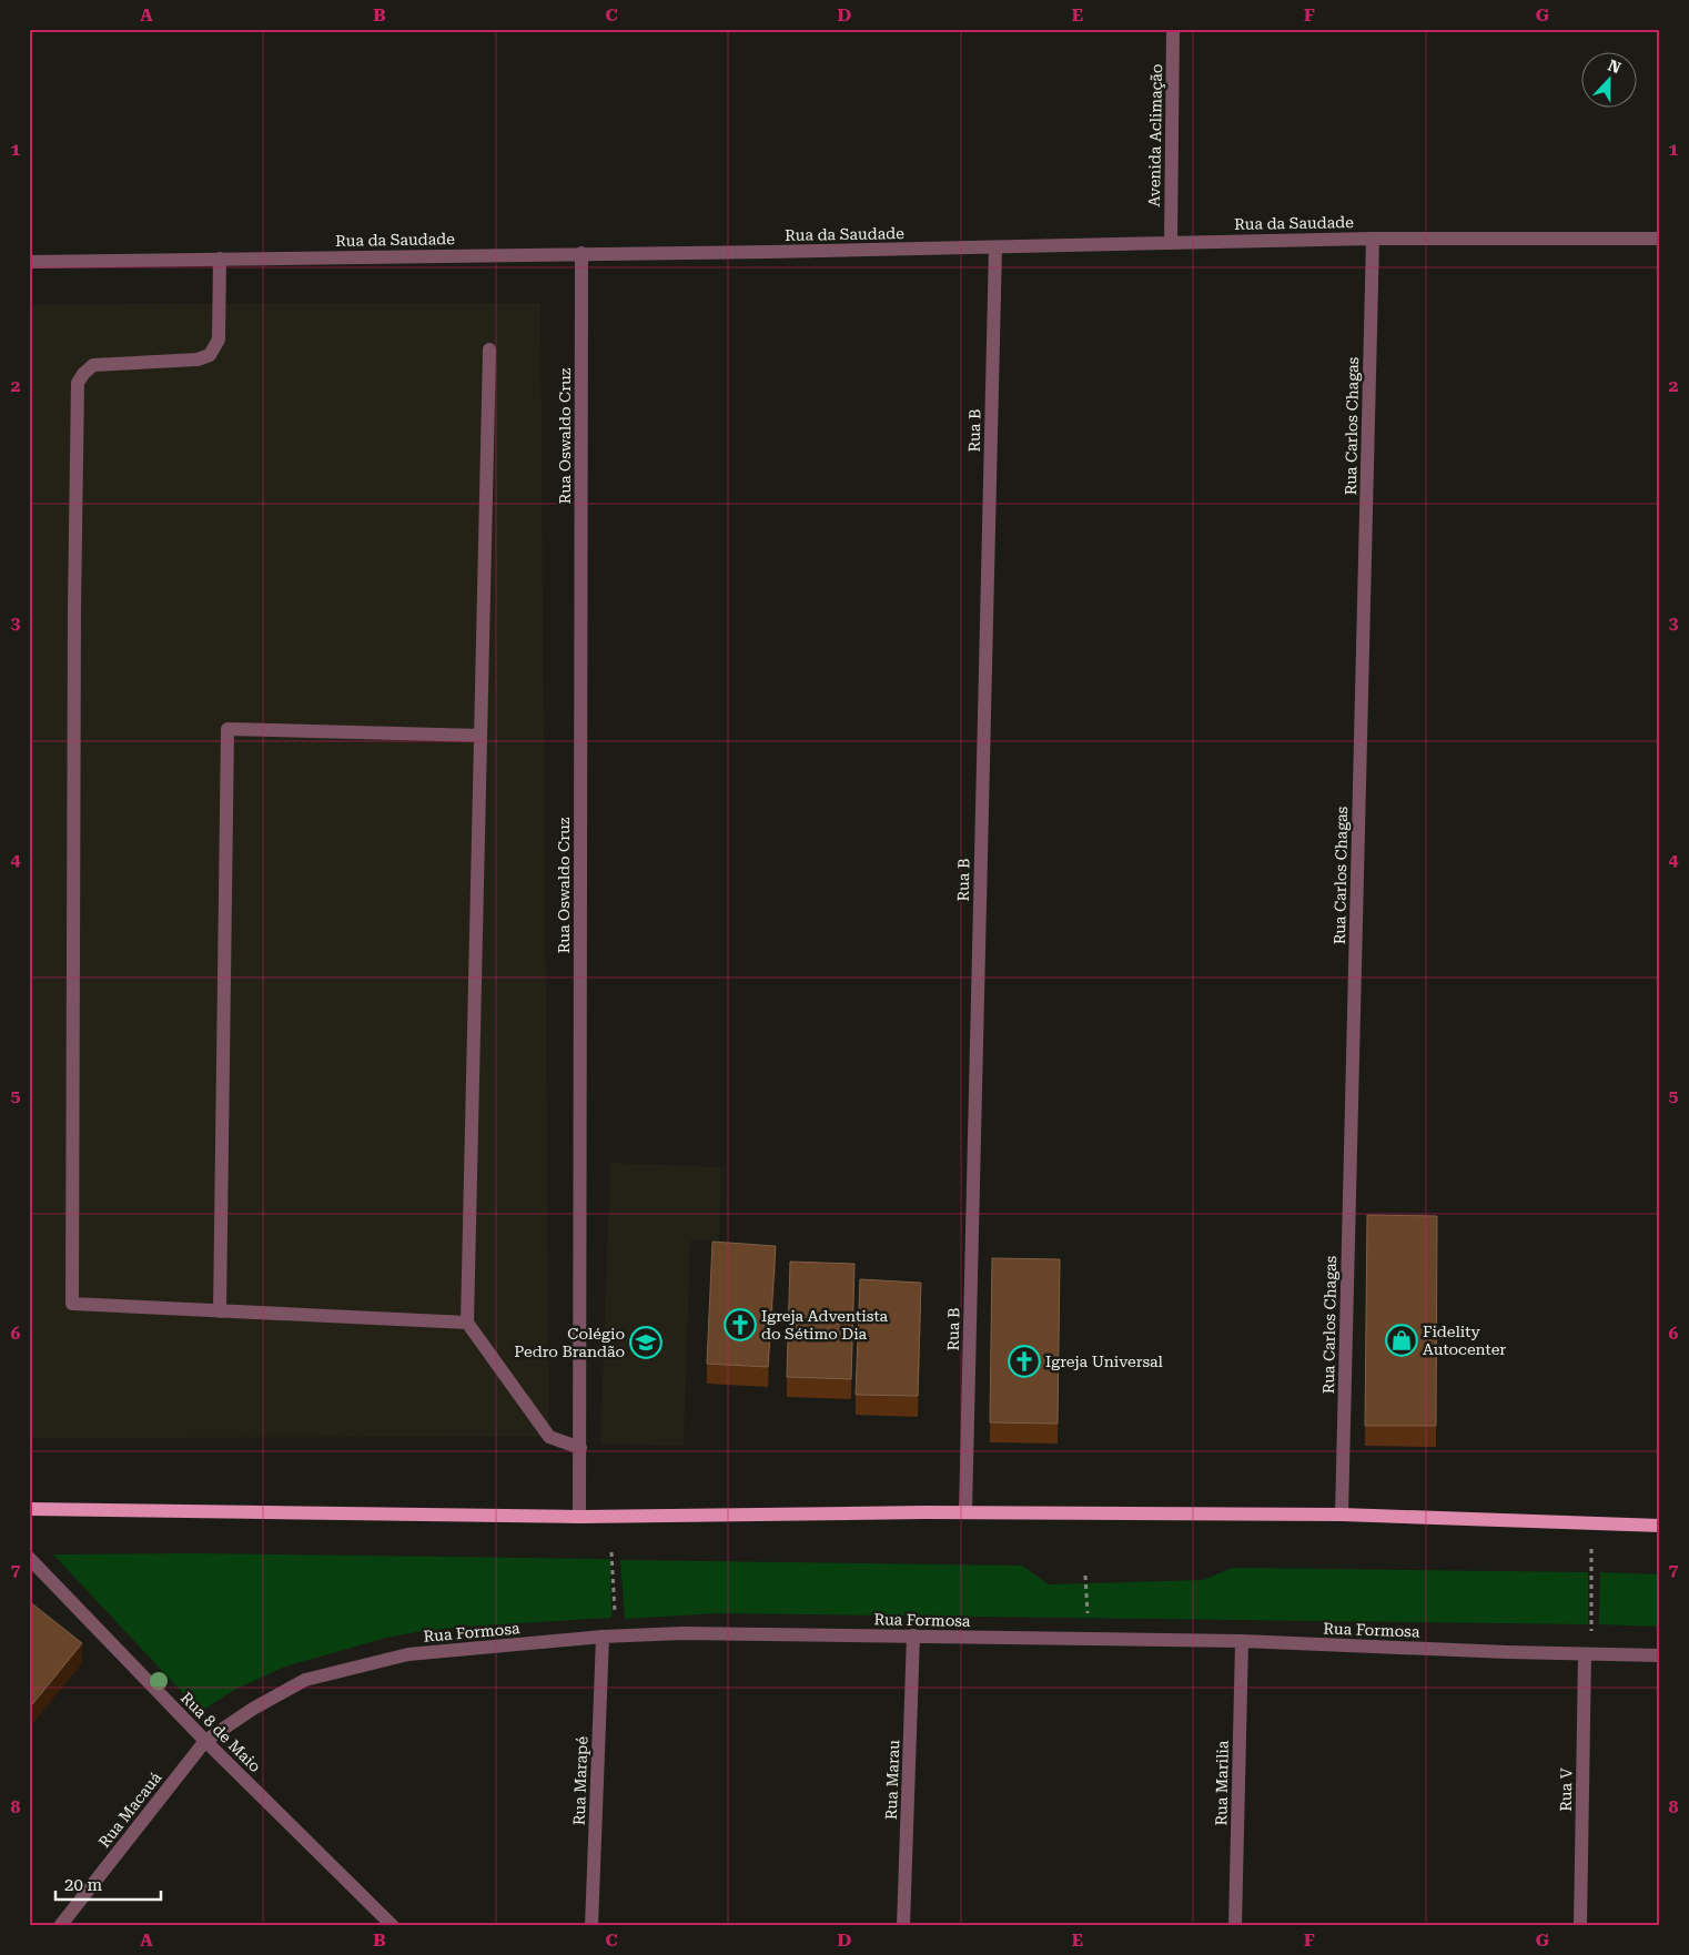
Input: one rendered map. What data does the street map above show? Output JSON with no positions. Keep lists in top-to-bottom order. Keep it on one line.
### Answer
{"streets":{"street":["Avenida Aclimação","Rua da Saudade","Rua Carlos Chagas","Rua B","Rua Oswaldo Cruz","Rua Formosa","Rua 8 de Maio","Rua Marau","Rua Marapé","Rua Marilia","Rua V","Rua Macauá"]},"crossings":[["Avenida Aclimação","Rua da Saudade"],["Rua da Saudade","Rua Carlos Chagas"],["Rua da Saudade","Rua B"],["Rua da Saudade","Rua Oswaldo Cruz"],["Rua Formosa","Rua 8 de Maio"],["Rua Formosa","Rua Marau"],["Rua Formosa","Rua Marapé"],["Rua Formosa","Rua Marilia"],["Rua Formosa","Rua V"],["Rua Formosa","Rua Macauá"],["Rua 8 de Maio","Rua Macauá"]],"places":{"church":["Igreja Adventista do Sétimo Dia","Igreja Universal"],"shop":["Fidelity Autocenter"],"school or university":["Colégio Pedro Brandão"]},"scale_bar":"20 m","north":"top","grid":{"columns":["A","B","C","D","E","F","G"],"rows":["1","2","3","4","5","6","7","8"]}}
